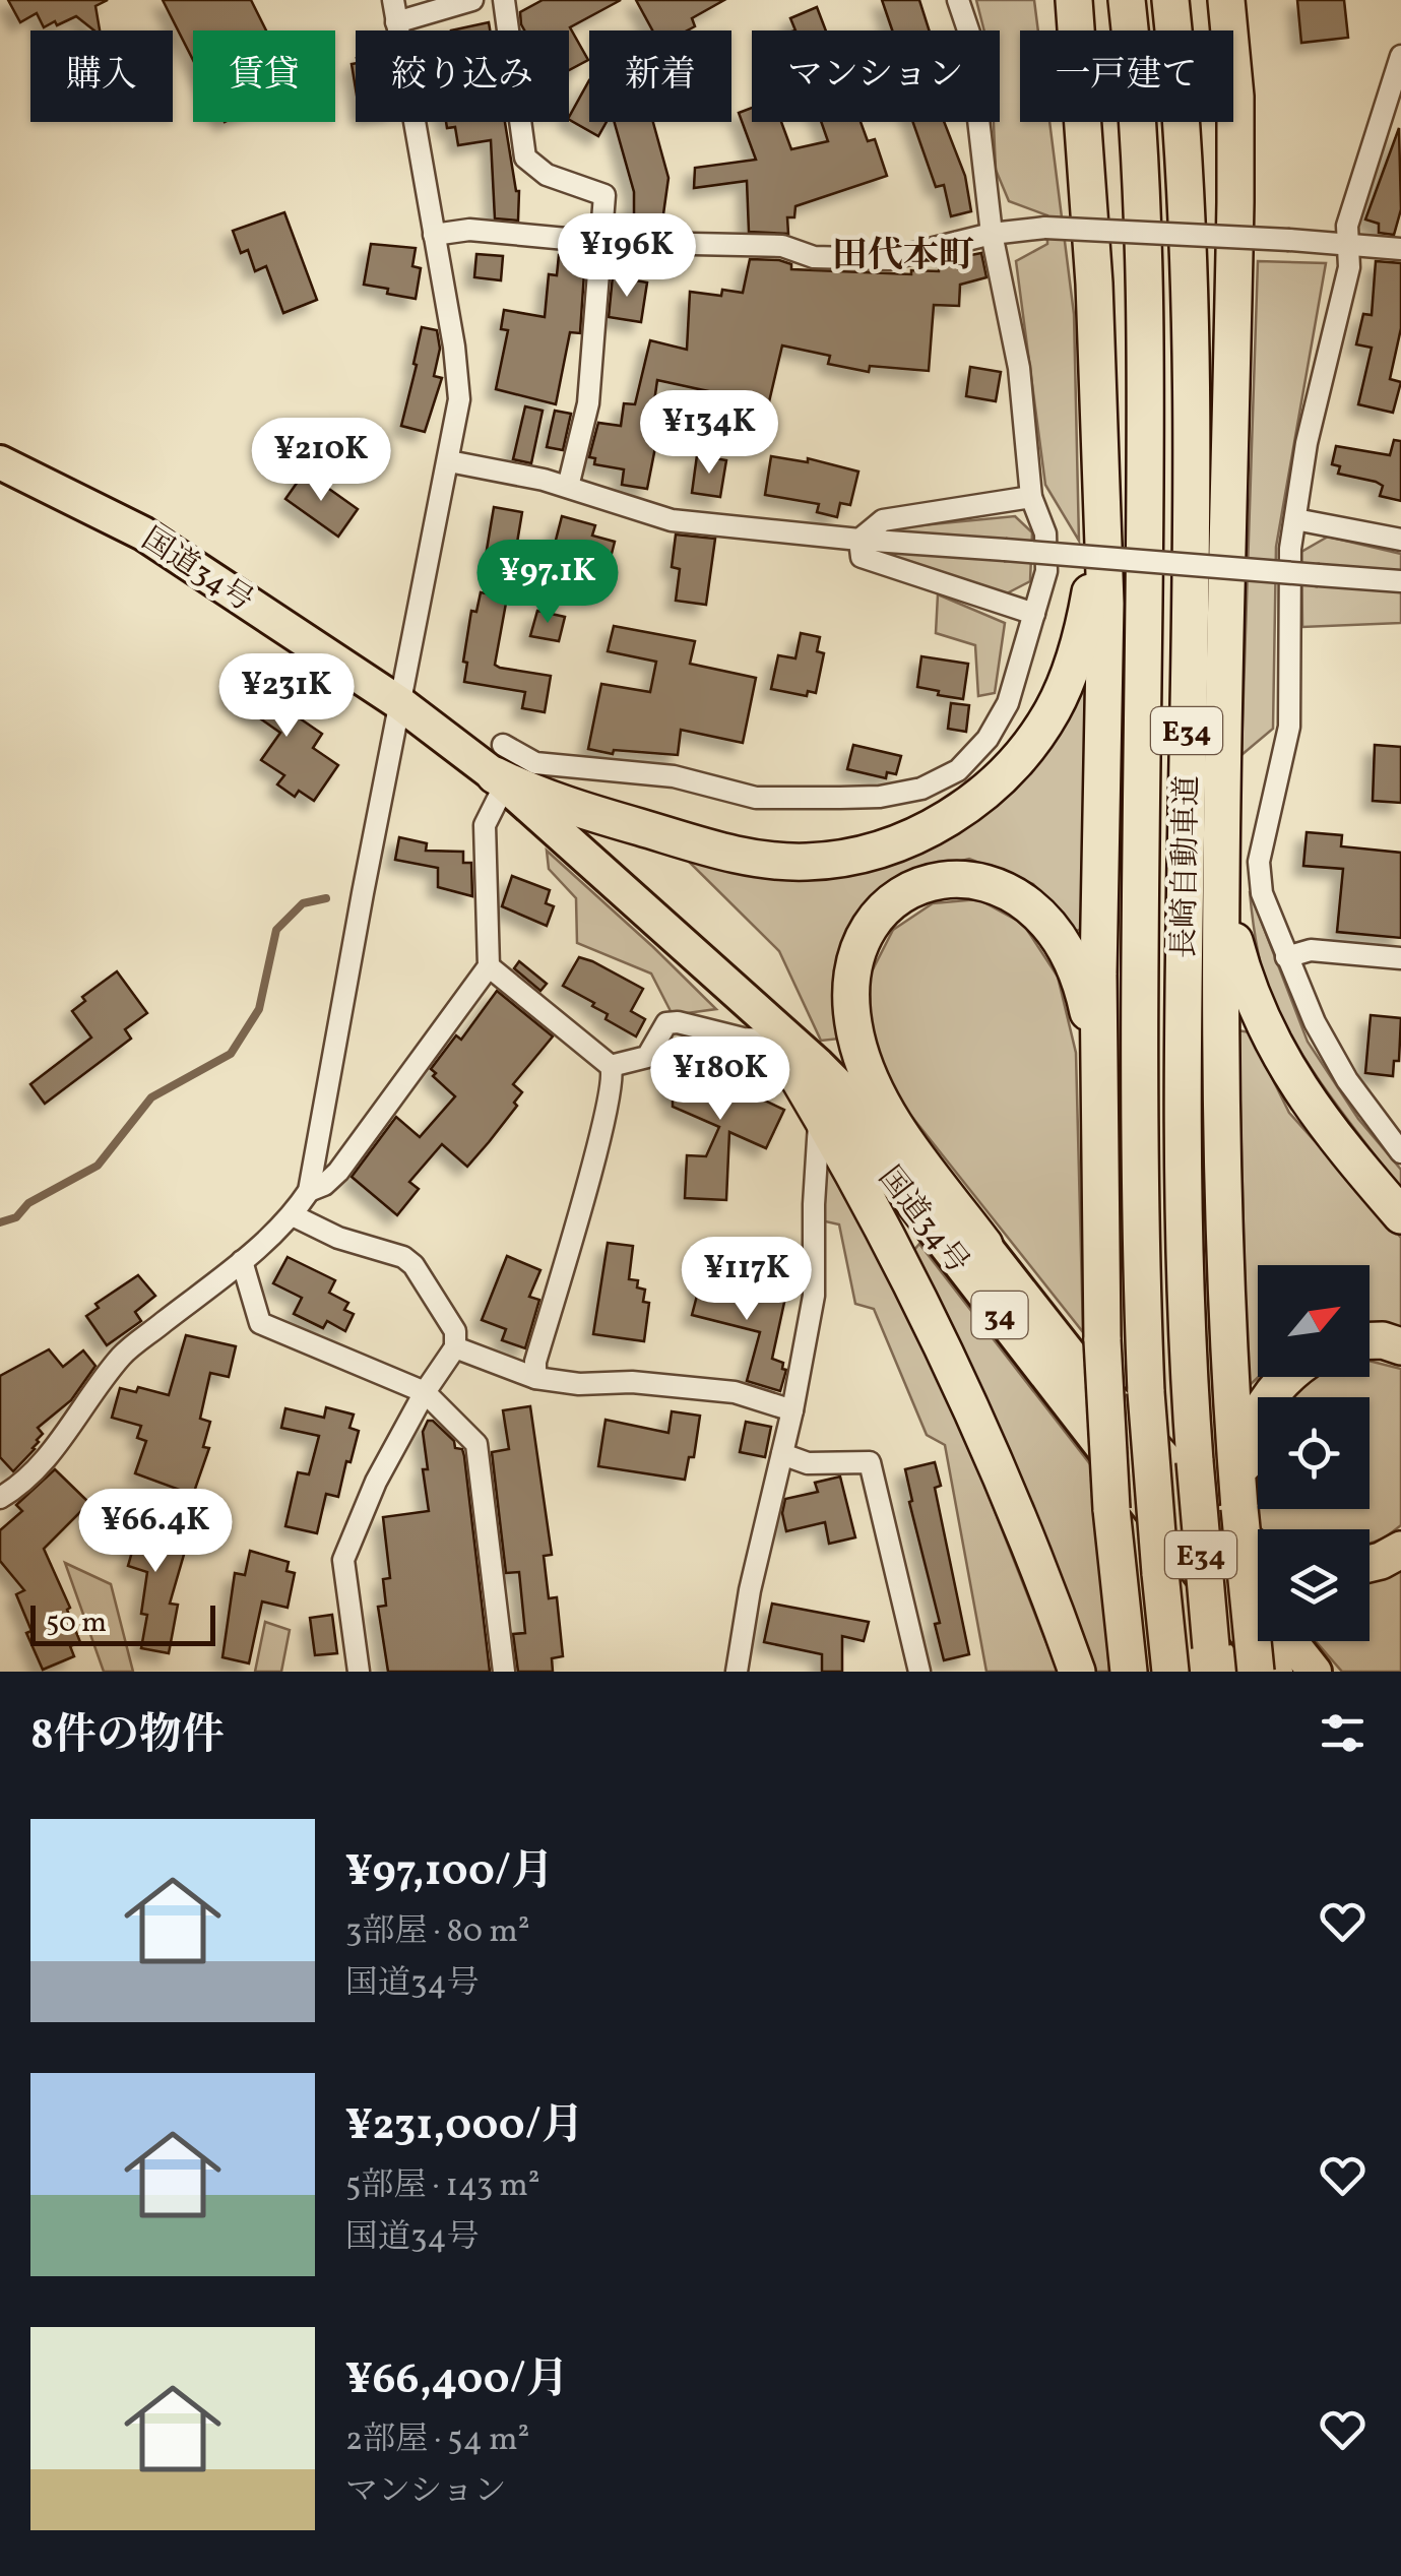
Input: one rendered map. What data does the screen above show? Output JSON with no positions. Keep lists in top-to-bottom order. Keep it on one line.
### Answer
{"streets":{"highway":["国道34号","E34","長崎自動車道","34"]},"districts":["田代本町"],"scale_bar":"50 m","north":"top right","page":{"chip":["購入","賃貸","絞り込み","新着","マンション","一戸建て"],"price":["¥196K","¥134K","¥210K","¥97.1K","¥231K","¥180K","¥117K","¥66.4K"],"scale":"50 m","heading":"8件の物件","list":[{"name":"¥97,100/月","note":"3部屋 · 80 m² · 国道34号"},{"name":"¥231,000/月","note":"5部屋 · 143 m² · 国道34号"},{"name":"¥66,400/月","note":"2部屋 · 54 m² · マンション"}]}}
